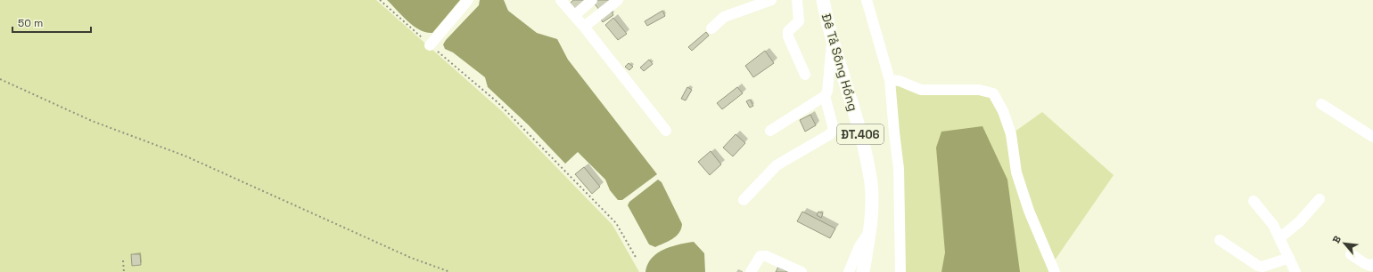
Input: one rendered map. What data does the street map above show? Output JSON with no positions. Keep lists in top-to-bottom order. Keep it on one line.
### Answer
{"streets":{"main road":["Đê Tả Sông Hồng","ĐT.406"]},"scale_bar":"50 m","north":"top left"}
